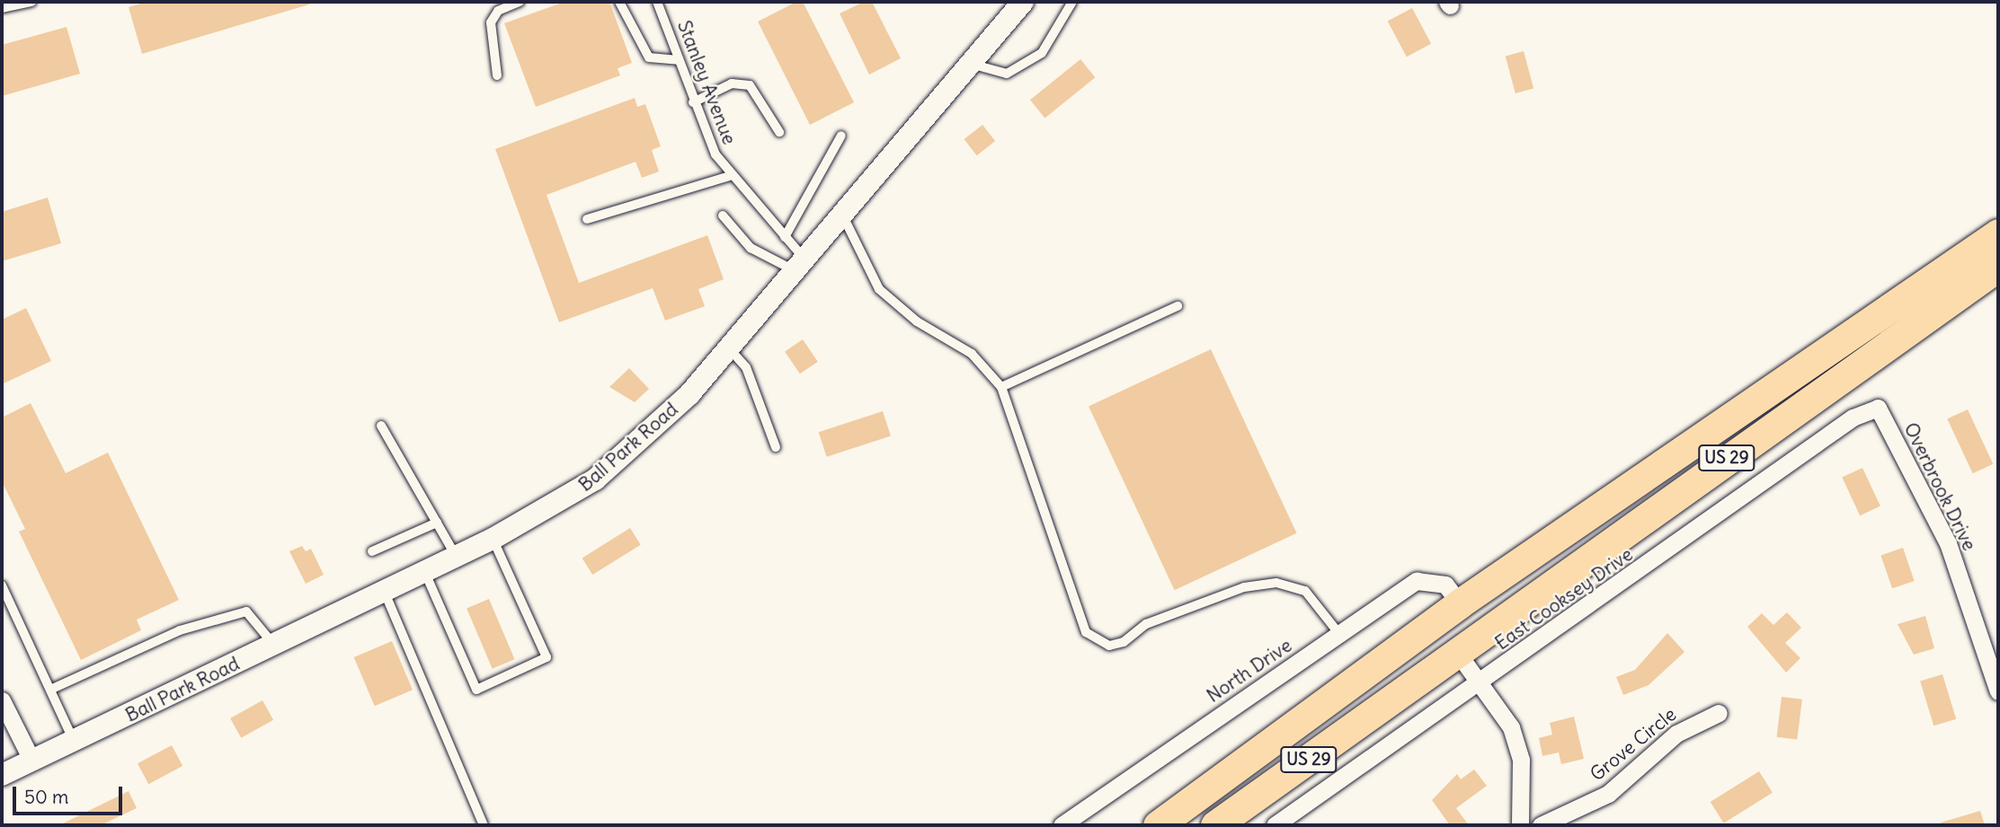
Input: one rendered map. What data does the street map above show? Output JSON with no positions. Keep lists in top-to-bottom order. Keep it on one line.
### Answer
{"streets":{"highway":["US 29"],"street":["Ball Park Road","Overbrook Drive","East Cooksey Drive","North Drive","Grove Circle"],"lane":["Stanley Avenue"]},"crossings":[["Stanley Avenue","Ball Park Road"],["US 29","North Drive"],["Overbrook Drive","East Cooksey Drive"]],"scale_bar":"50 m"}
